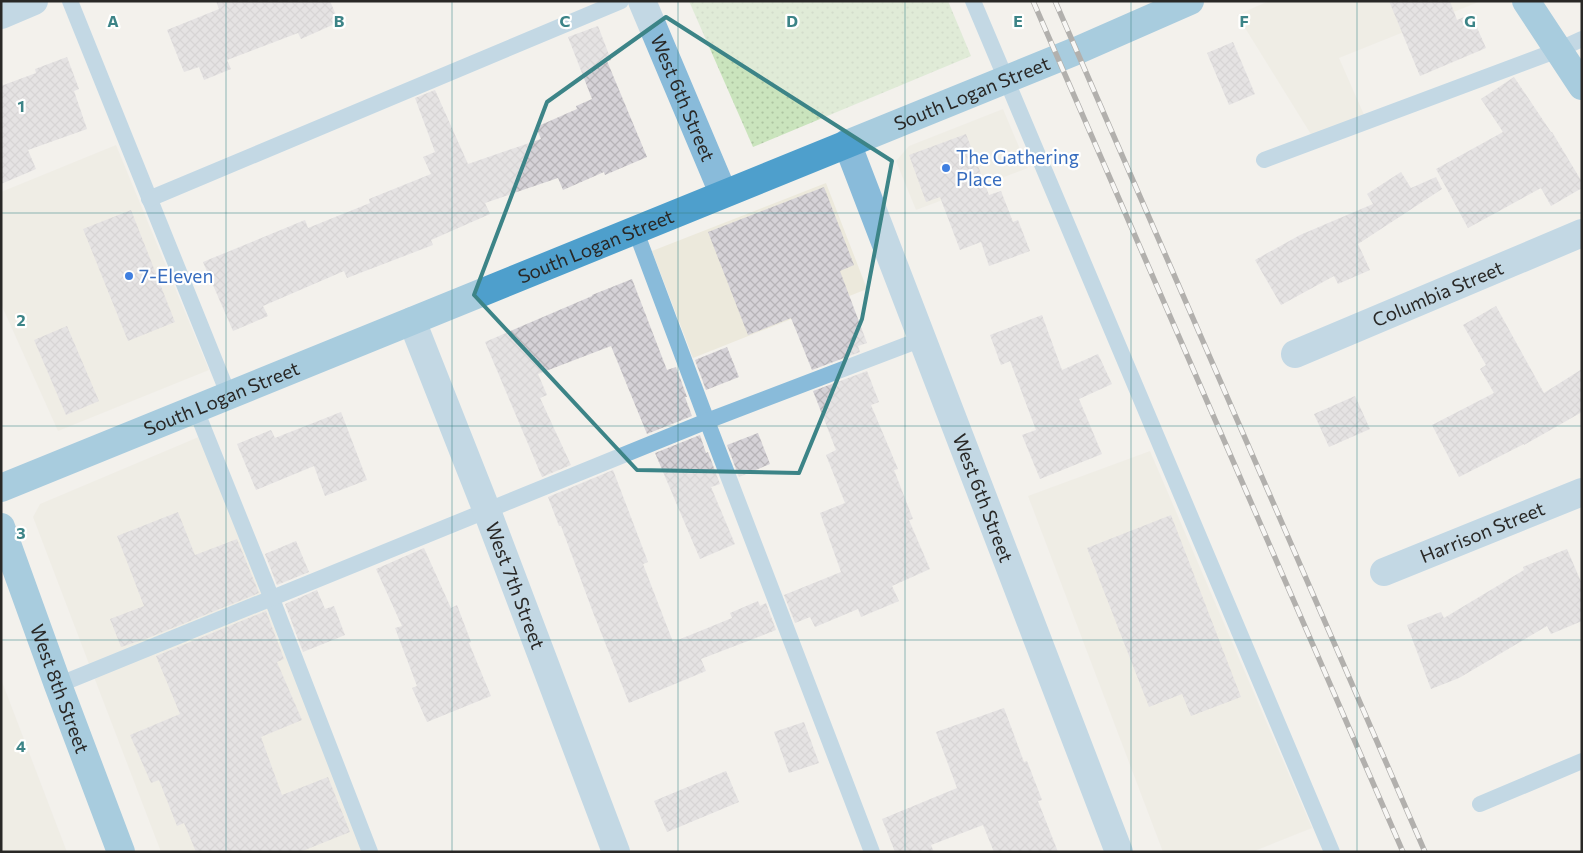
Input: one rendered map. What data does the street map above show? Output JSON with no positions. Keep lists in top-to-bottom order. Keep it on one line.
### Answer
{"streets":{"street":["South Logan Street","West 6th Street","Columbia Street","Harrison Street","West 7th Street","West 8th Street"]},"crossings":[["South Logan Street","West 6th Street"],["South Logan Street","West 7th Street"]],"places":["The Gathering Place","7-Eleven"],"grid":{"columns":["A","B","C","D","E","F","G"],"rows":["1","2","3","4"]}}
